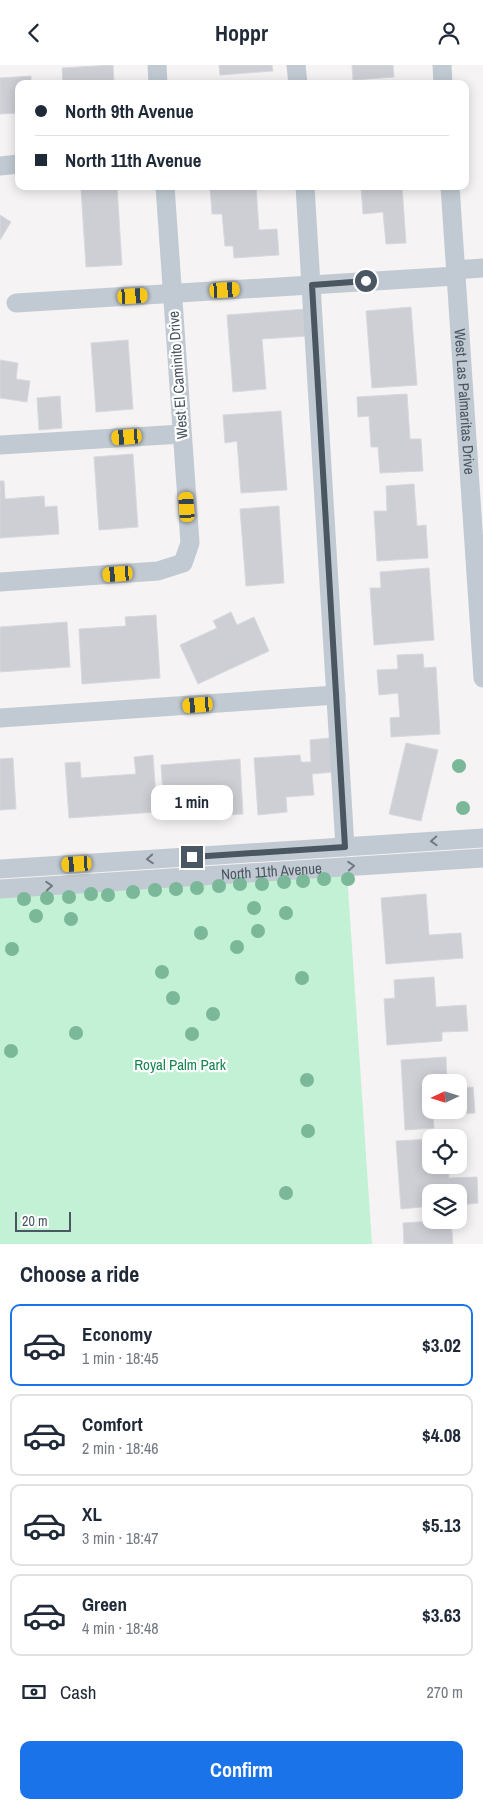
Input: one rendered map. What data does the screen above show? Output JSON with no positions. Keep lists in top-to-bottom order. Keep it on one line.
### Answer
{"streets":{"street":["West El Caminito Drive","West Las Palmaritas Drive","North 11th Avenue"]},"parks":["Royal Palm Park"],"scale_bar":"20 m","north":"left","page":{"header":"Hoppr","banner":["North 9th Avenue","North 11th Avenue"],"bubble":"1 min","scale":"20 m","heading":"Choose a ride","list":[{"name":"Economy","note":"1 min · 18:45","value":"$3.02"},{"name":"Comfort","note":"2 min · 18:46","value":"$4.08"},{"name":"XL","note":"3 min · 18:47","value":"$5.13"},{"name":"Green","note":"4 min · 18:48","value":"$3.63"}],"pay":["Cash","270 m"],"buttons":"Confirm"}}
